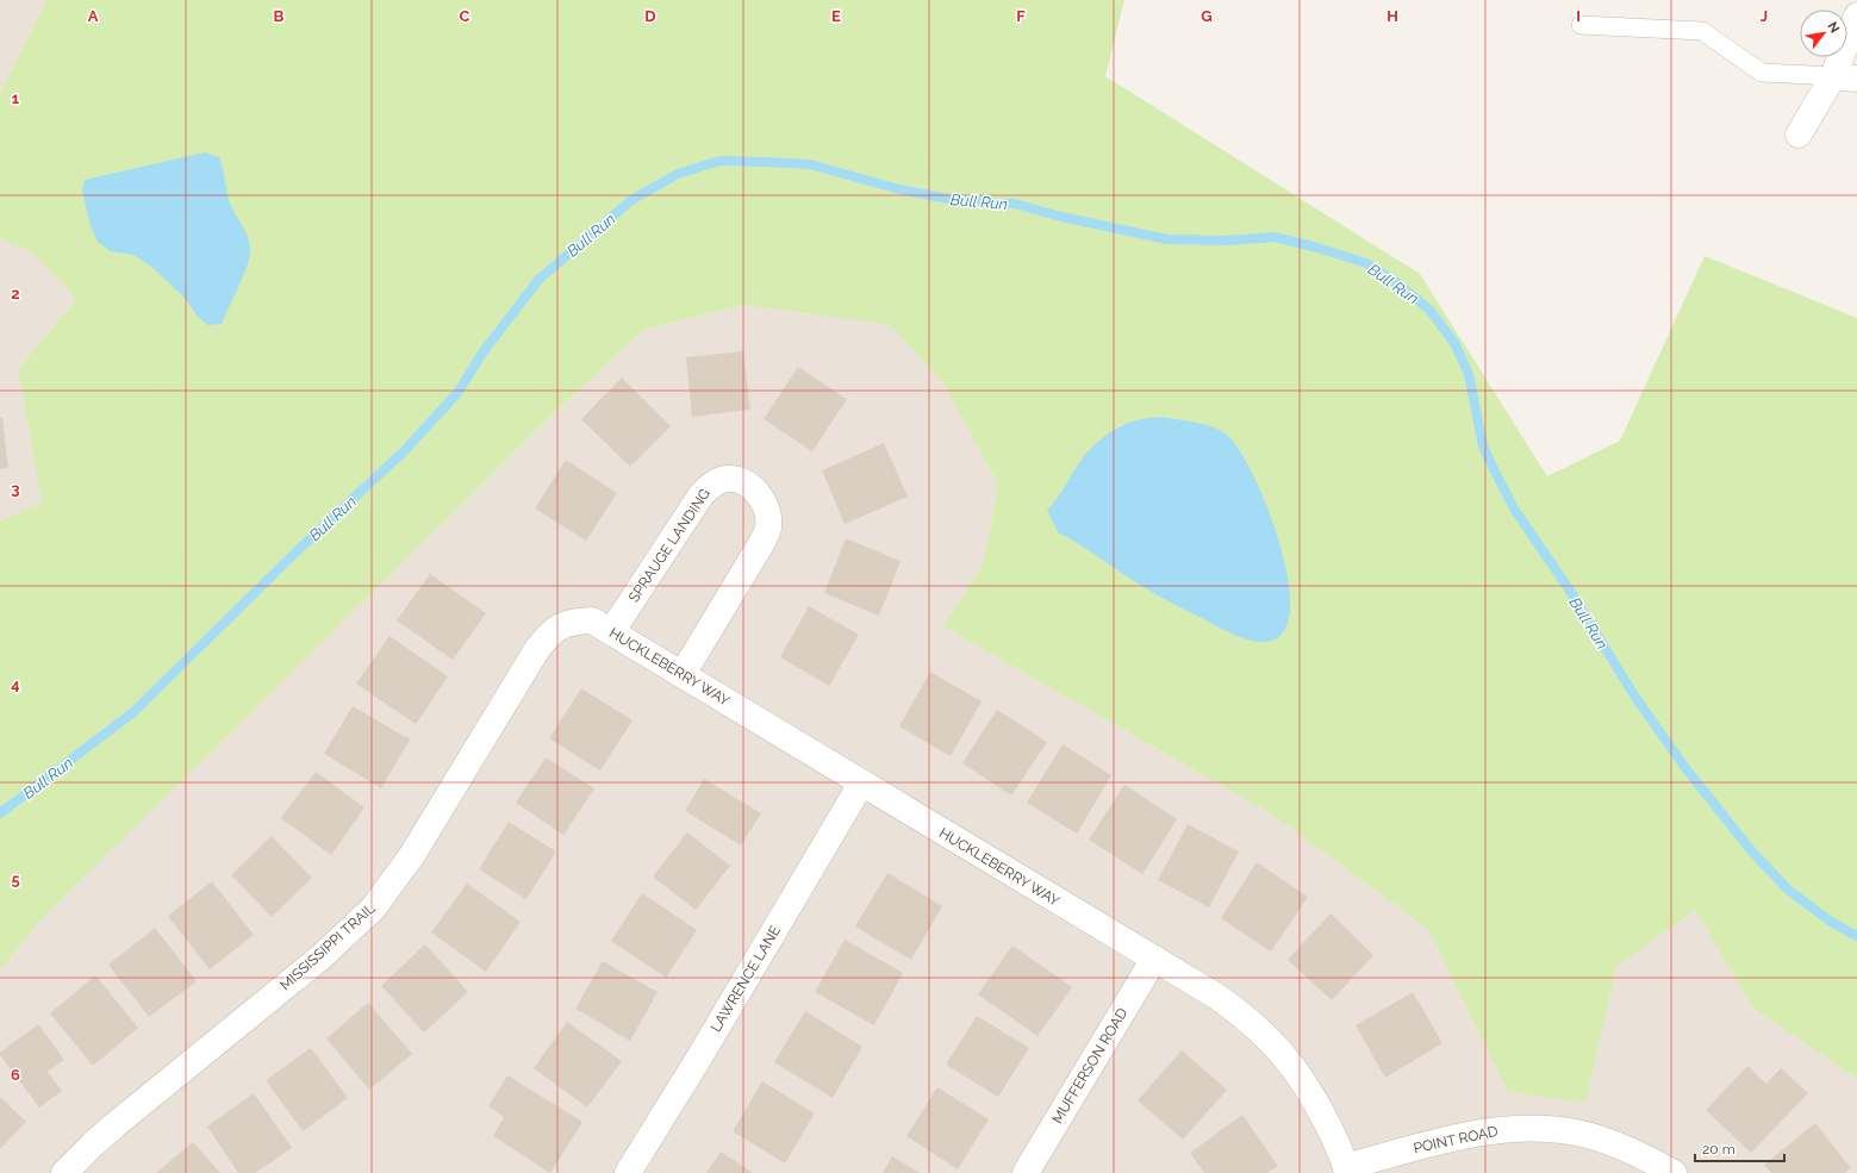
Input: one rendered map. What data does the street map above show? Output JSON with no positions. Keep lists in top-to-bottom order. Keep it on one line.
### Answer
{"streets":{"street":["SPRAUGE LANDING","HUCKLEBERRY WAY","MISSISSIPPI TRAIL","LAWRENCE LANE","MUFFERSON ROAD","POINT ROAD"]},"crossings":[["SPRAUGE LANDING","HUCKLEBERRY WAY"],["SPRAUGE LANDING","MISSISSIPPI TRAIL"],["HUCKLEBERRY WAY","MISSISSIPPI TRAIL"],["HUCKLEBERRY WAY","LAWRENCE LANE"],["HUCKLEBERRY WAY","MUFFERSON ROAD"],["HUCKLEBERRY WAY","POINT ROAD"]],"water":["Bull Run"],"scale_bar":"20 m","north":"top right","grid":{"columns":["A","B","C","D","E","F","G","H","I","J"],"rows":["1","2","3","4","5","6"]}}
